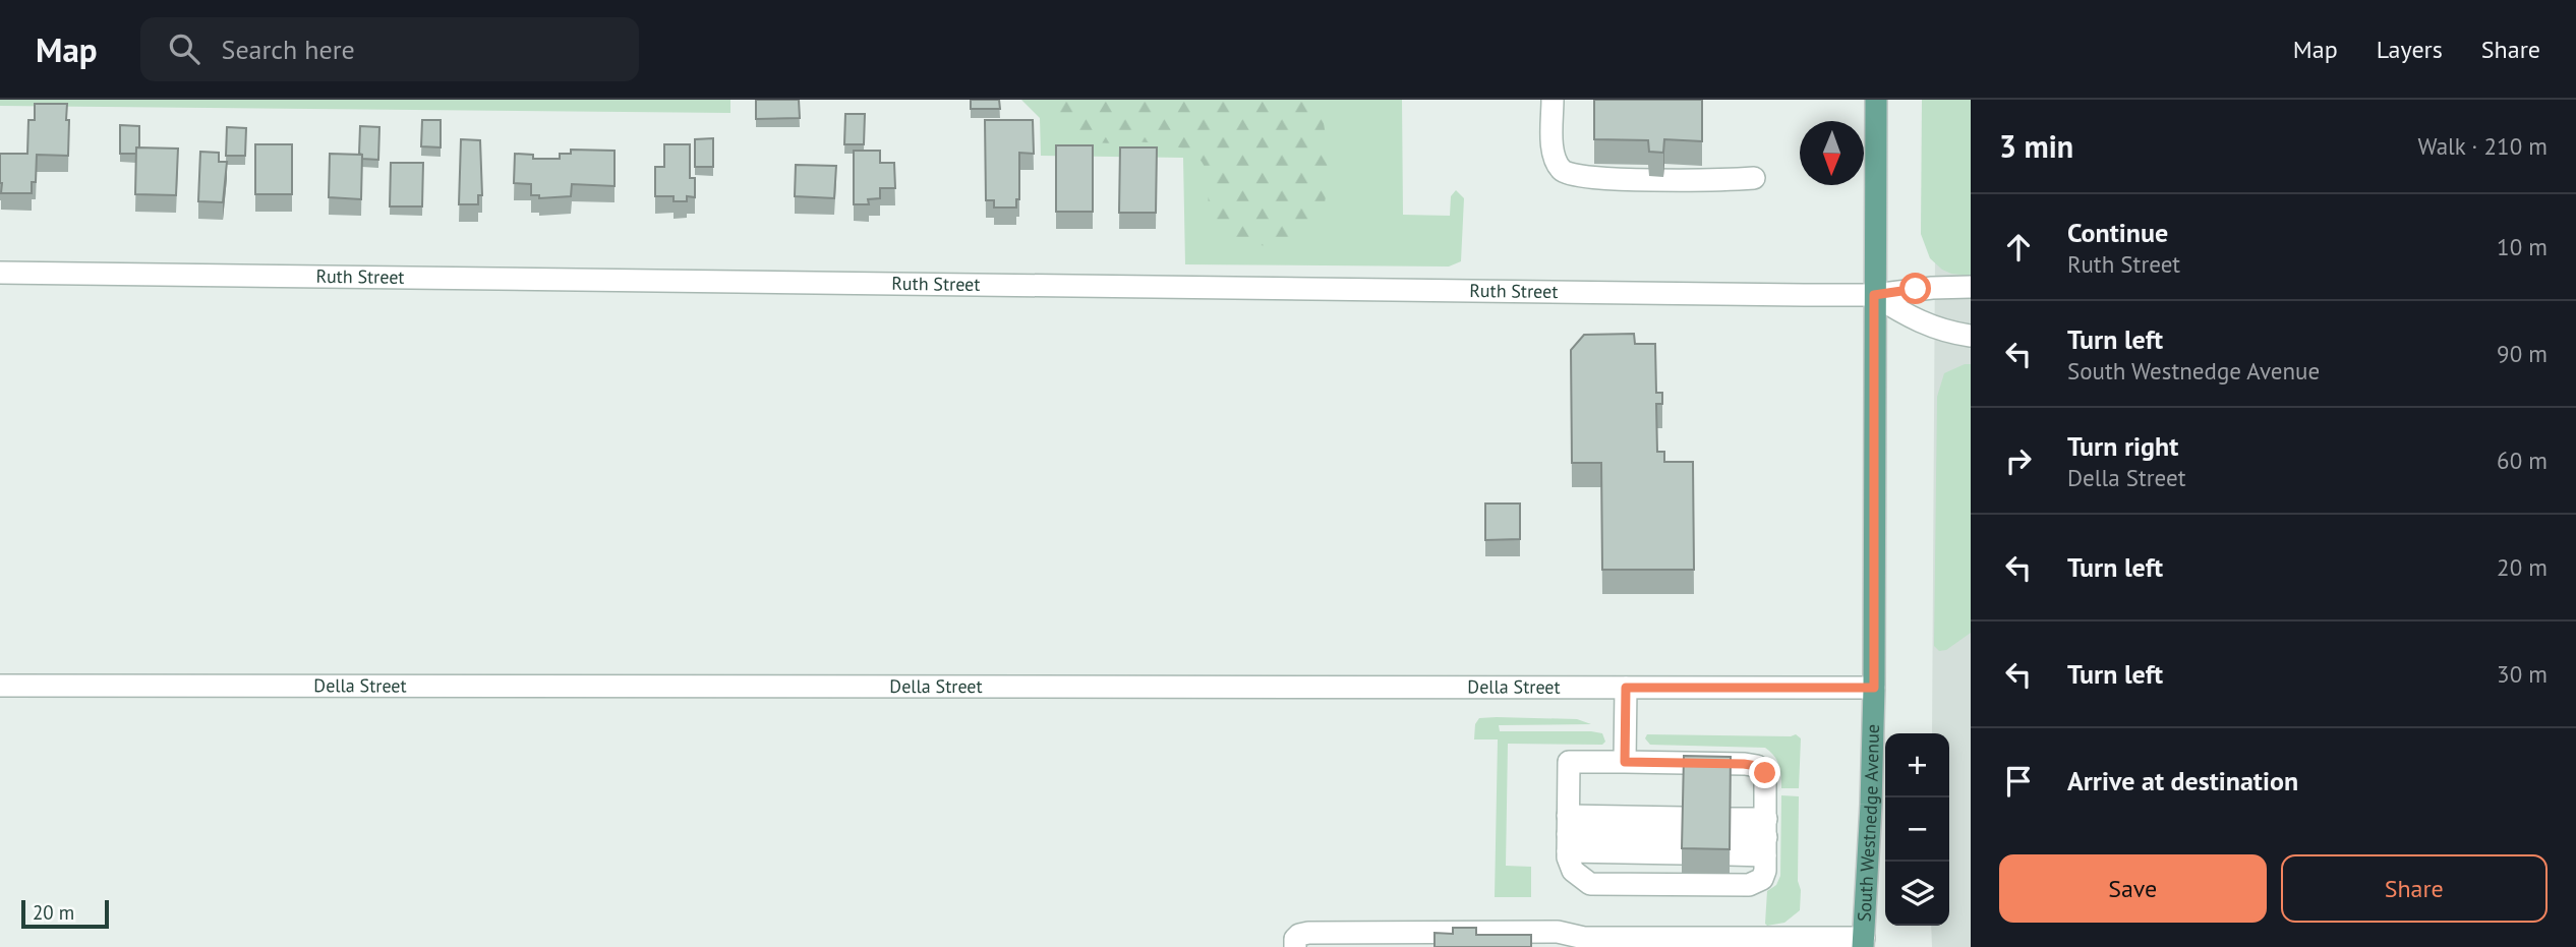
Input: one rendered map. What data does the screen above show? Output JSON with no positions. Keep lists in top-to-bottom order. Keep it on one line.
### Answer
{"streets":{"main road":["South Westnedge Avenue"],"street":["Ruth Street","Della Street"]},"crossings":[["Ruth Street","South Westnedge Avenue"],["Della Street","South Westnedge Avenue"]],"scale_bar":"20 m","north":"bottom","page":{"header":"Map","search":"Search here","nav":["Map","Layers","Share"],"heading":["3 min","Walk · 210 m"],"list":[["Continue","Ruth Street","10 m"],["Turn left","South Westnedge Avenue","90 m"],["Turn right","Della Street","60 m"],["Turn left","20 m"],["Turn left","30 m"],"Arrive at destination"],"map_buttons":["+","−"],"buttons":["Save","Share"],"scale":"20 m"}}
